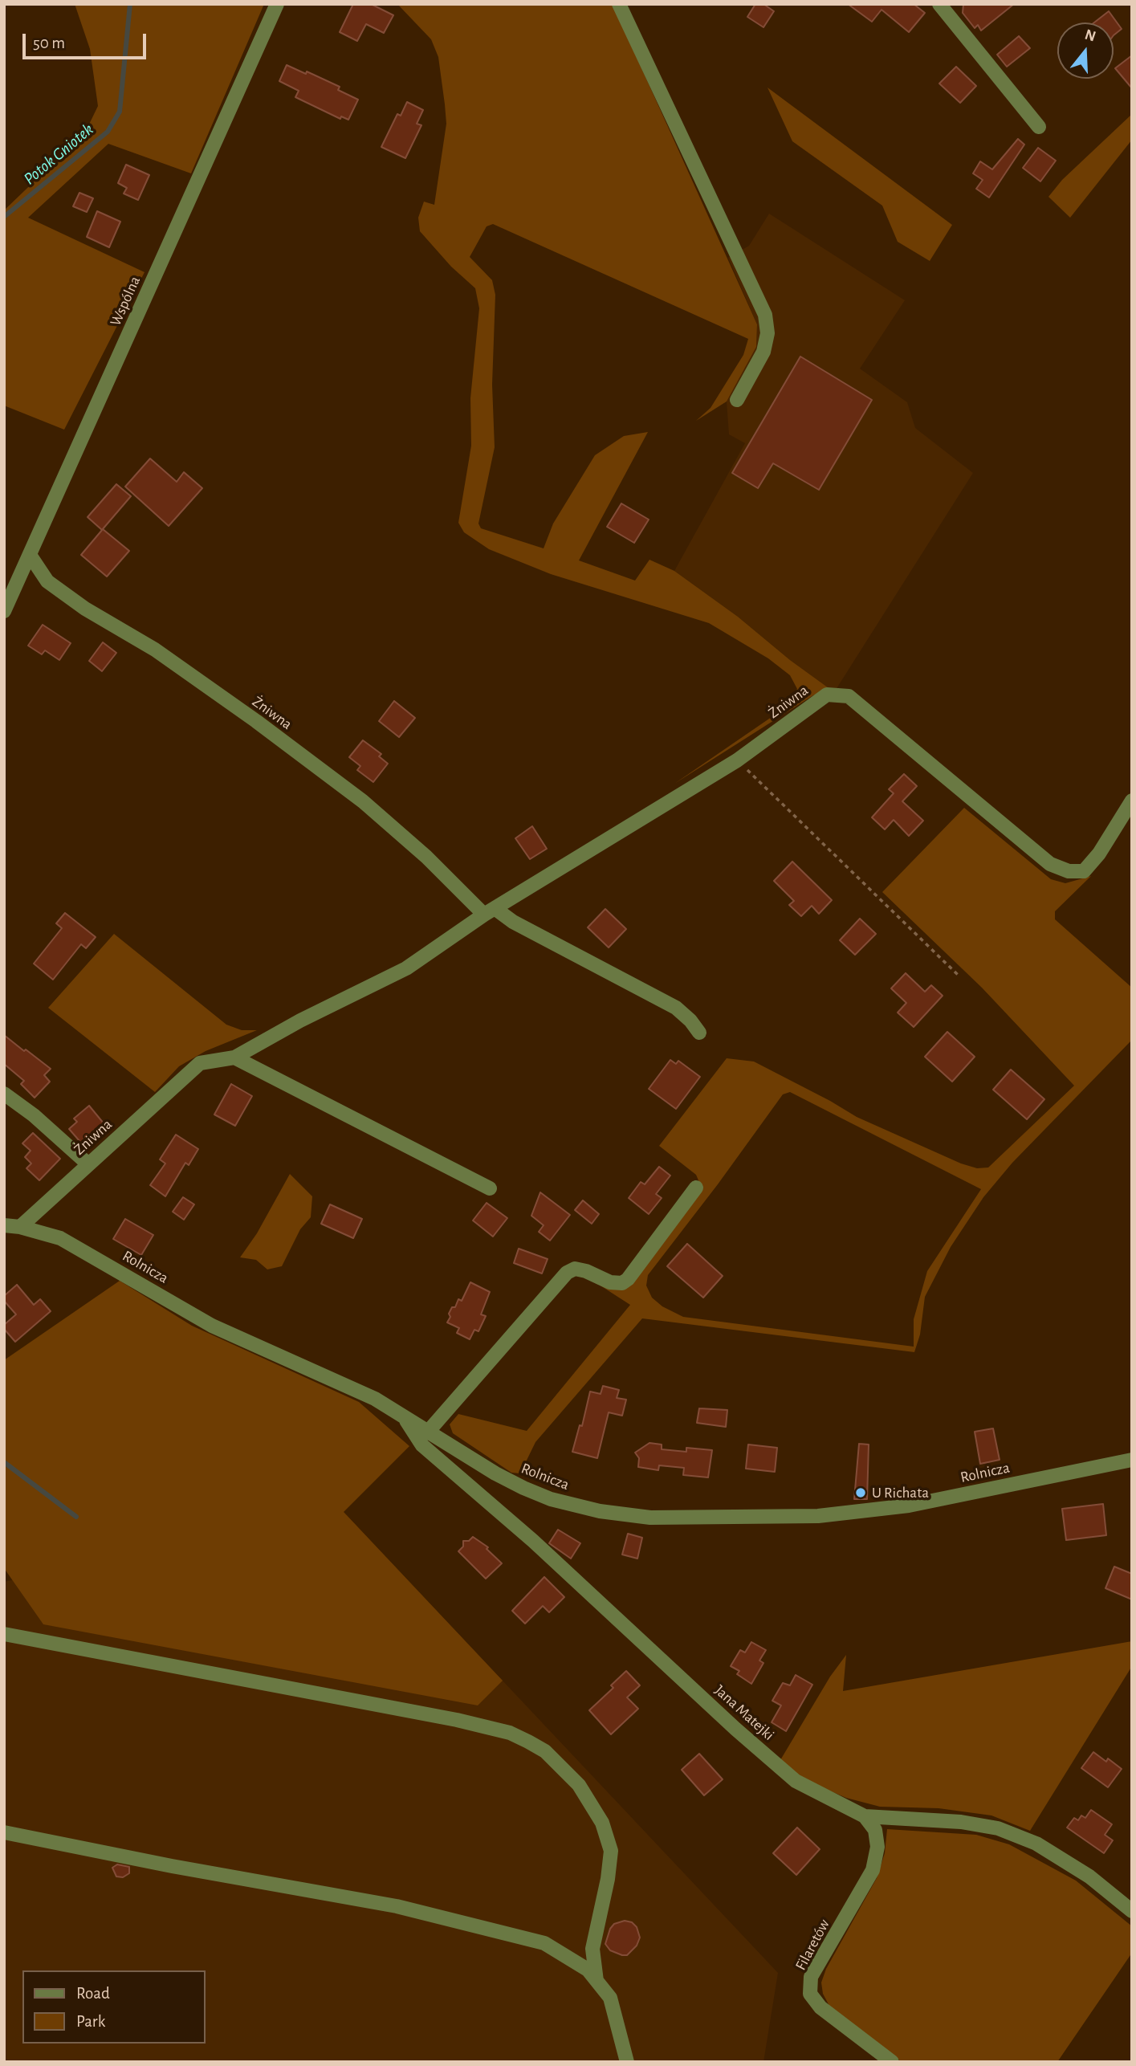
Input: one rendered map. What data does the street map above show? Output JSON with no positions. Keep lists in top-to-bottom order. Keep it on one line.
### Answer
{"streets":{"street":["Wspólna","Żniwna","Rolnicza","Jana Matejki","Filaretów"]},"crossings":[["Wspólna","Żniwna"],["Żniwna","Rolnicza"],["Rolnicza","Jana Matejki"],["Jana Matejki","Filaretów"]],"water":["Potok Gniotek"],"places":["U Richata"],"legend":["Road","Park"],"scale_bar":"50 m","north":"top"}
